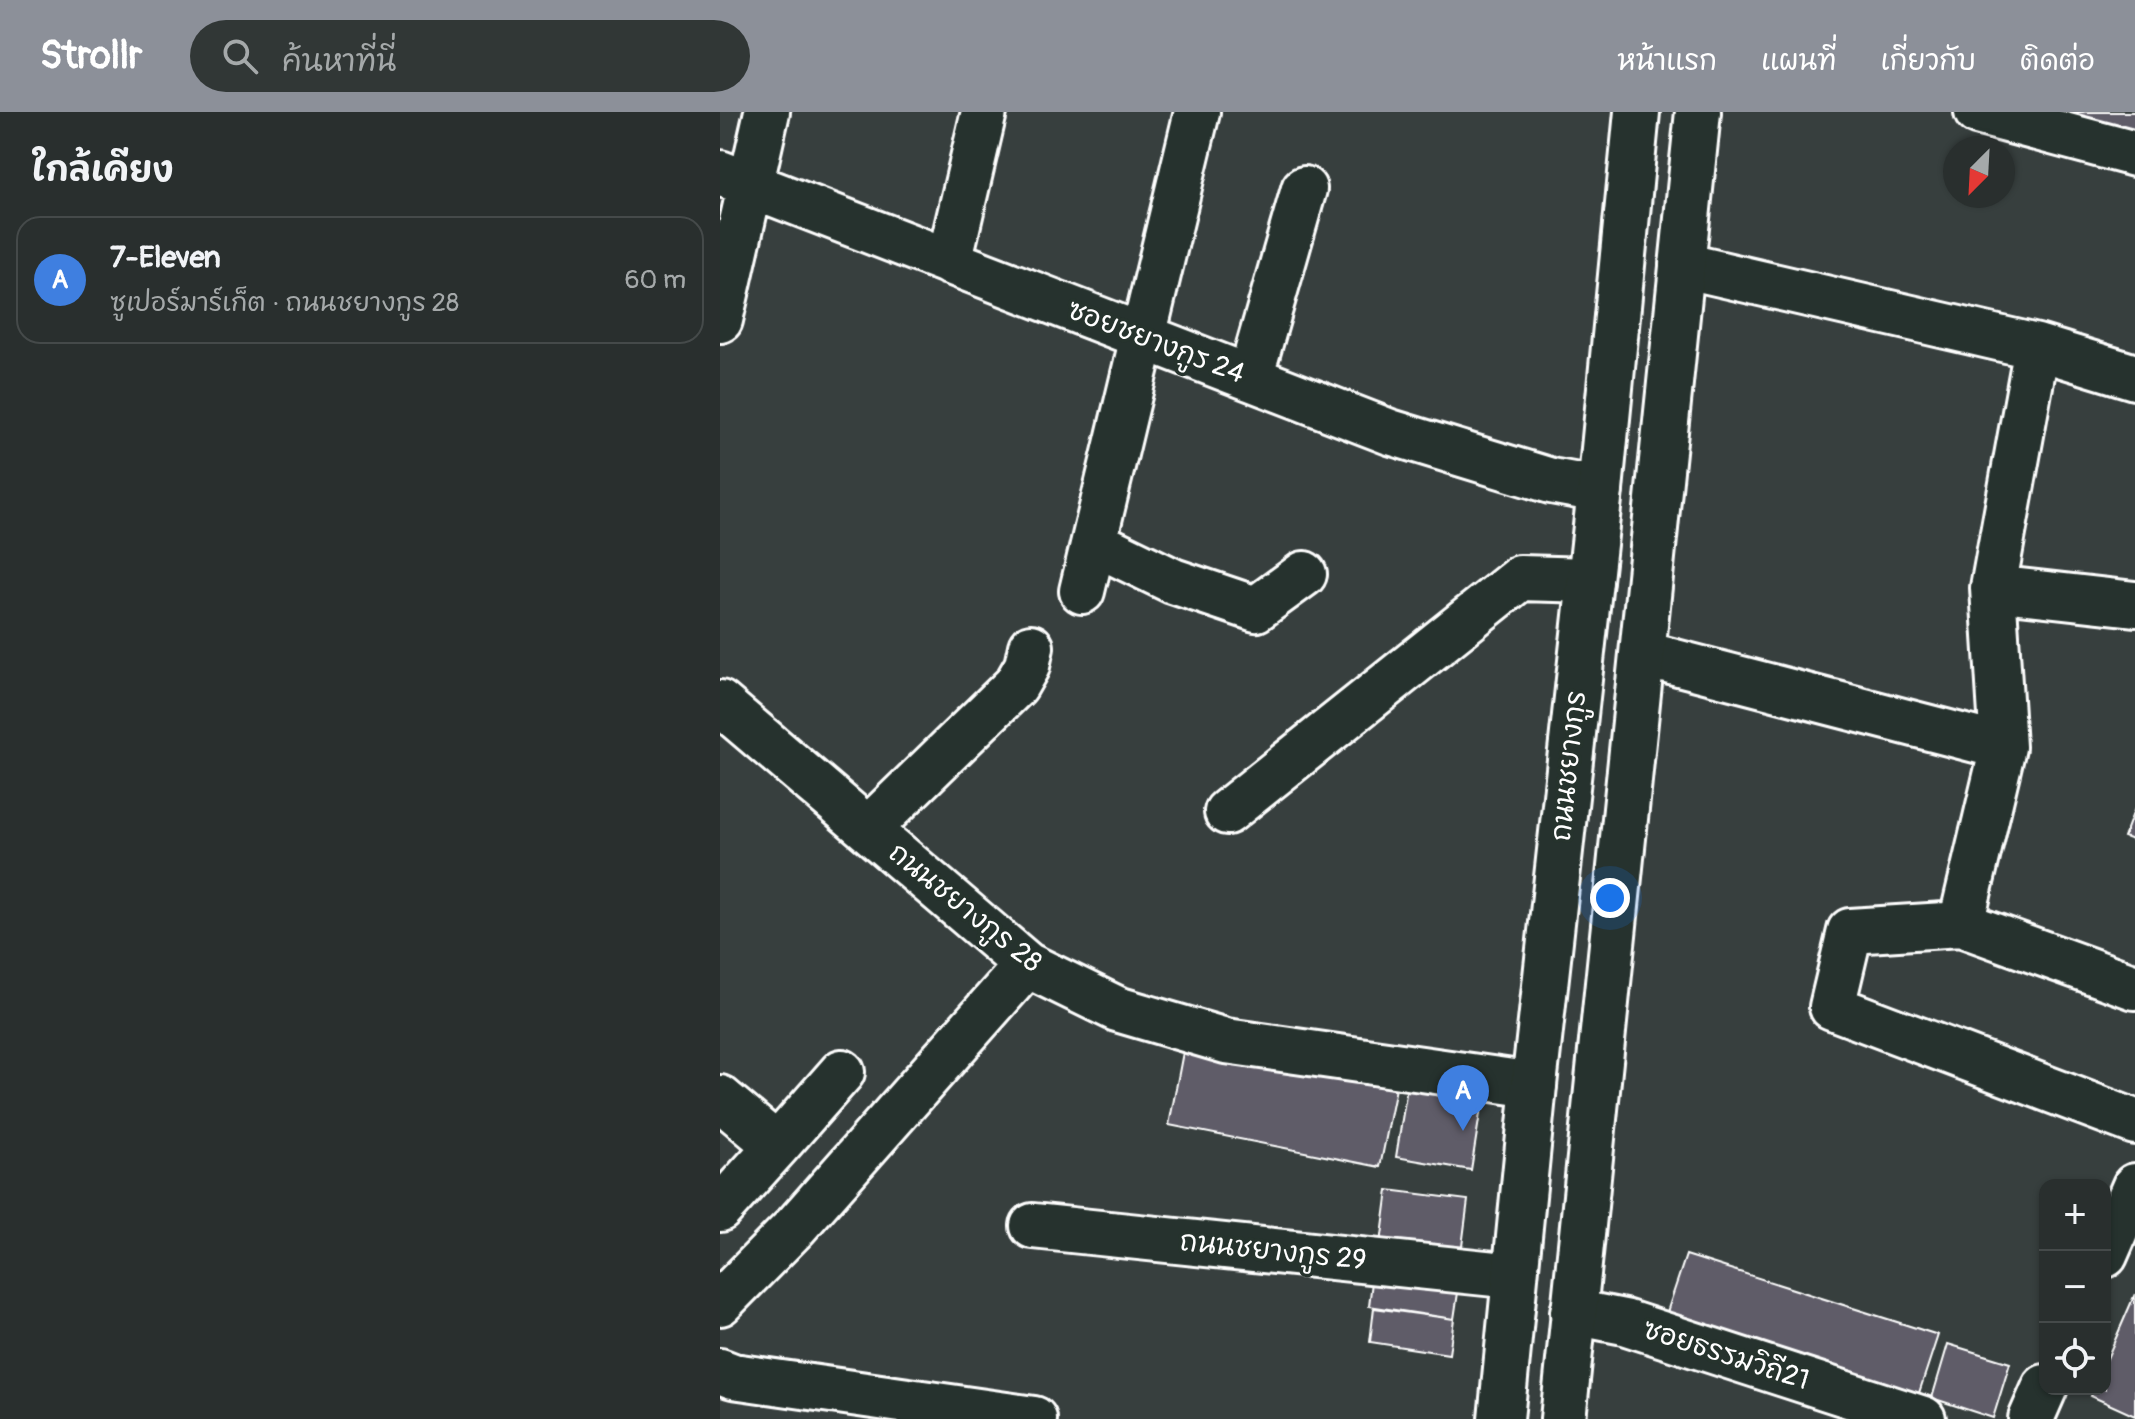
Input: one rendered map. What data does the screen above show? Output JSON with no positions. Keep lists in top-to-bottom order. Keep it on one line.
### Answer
{"streets":{"street":["ซอยชยางกูร 24","ถนนชยางกูร","ถนนชยางกูร 28","ถนนชยางกูร 29","ซอยธรรมวิถี21"]},"crossings":[["ซอยชยางกูร 24","ถนนชยางกูร"],["ถนนชยางกูร","ถนนชยางกูร 28"],["ถนนชยางกูร","ถนนชยางกูร 29"]],"north":"bottom left","page":{"header":"Strollr","search":"ค้นหาที่นี่","nav":["หน้าแรก","แผนที่","เกี่ยวกับ","ติดต่อ"],"heading":"ใกล้เคียง","list":[{"mark":"A","name":"7-Eleven","note":"ซูเปอร์มาร์เก็ต · ถนนชยางกูร 28","value":"60 m"}],"pins":"A","map_buttons":["+","−"]}}
